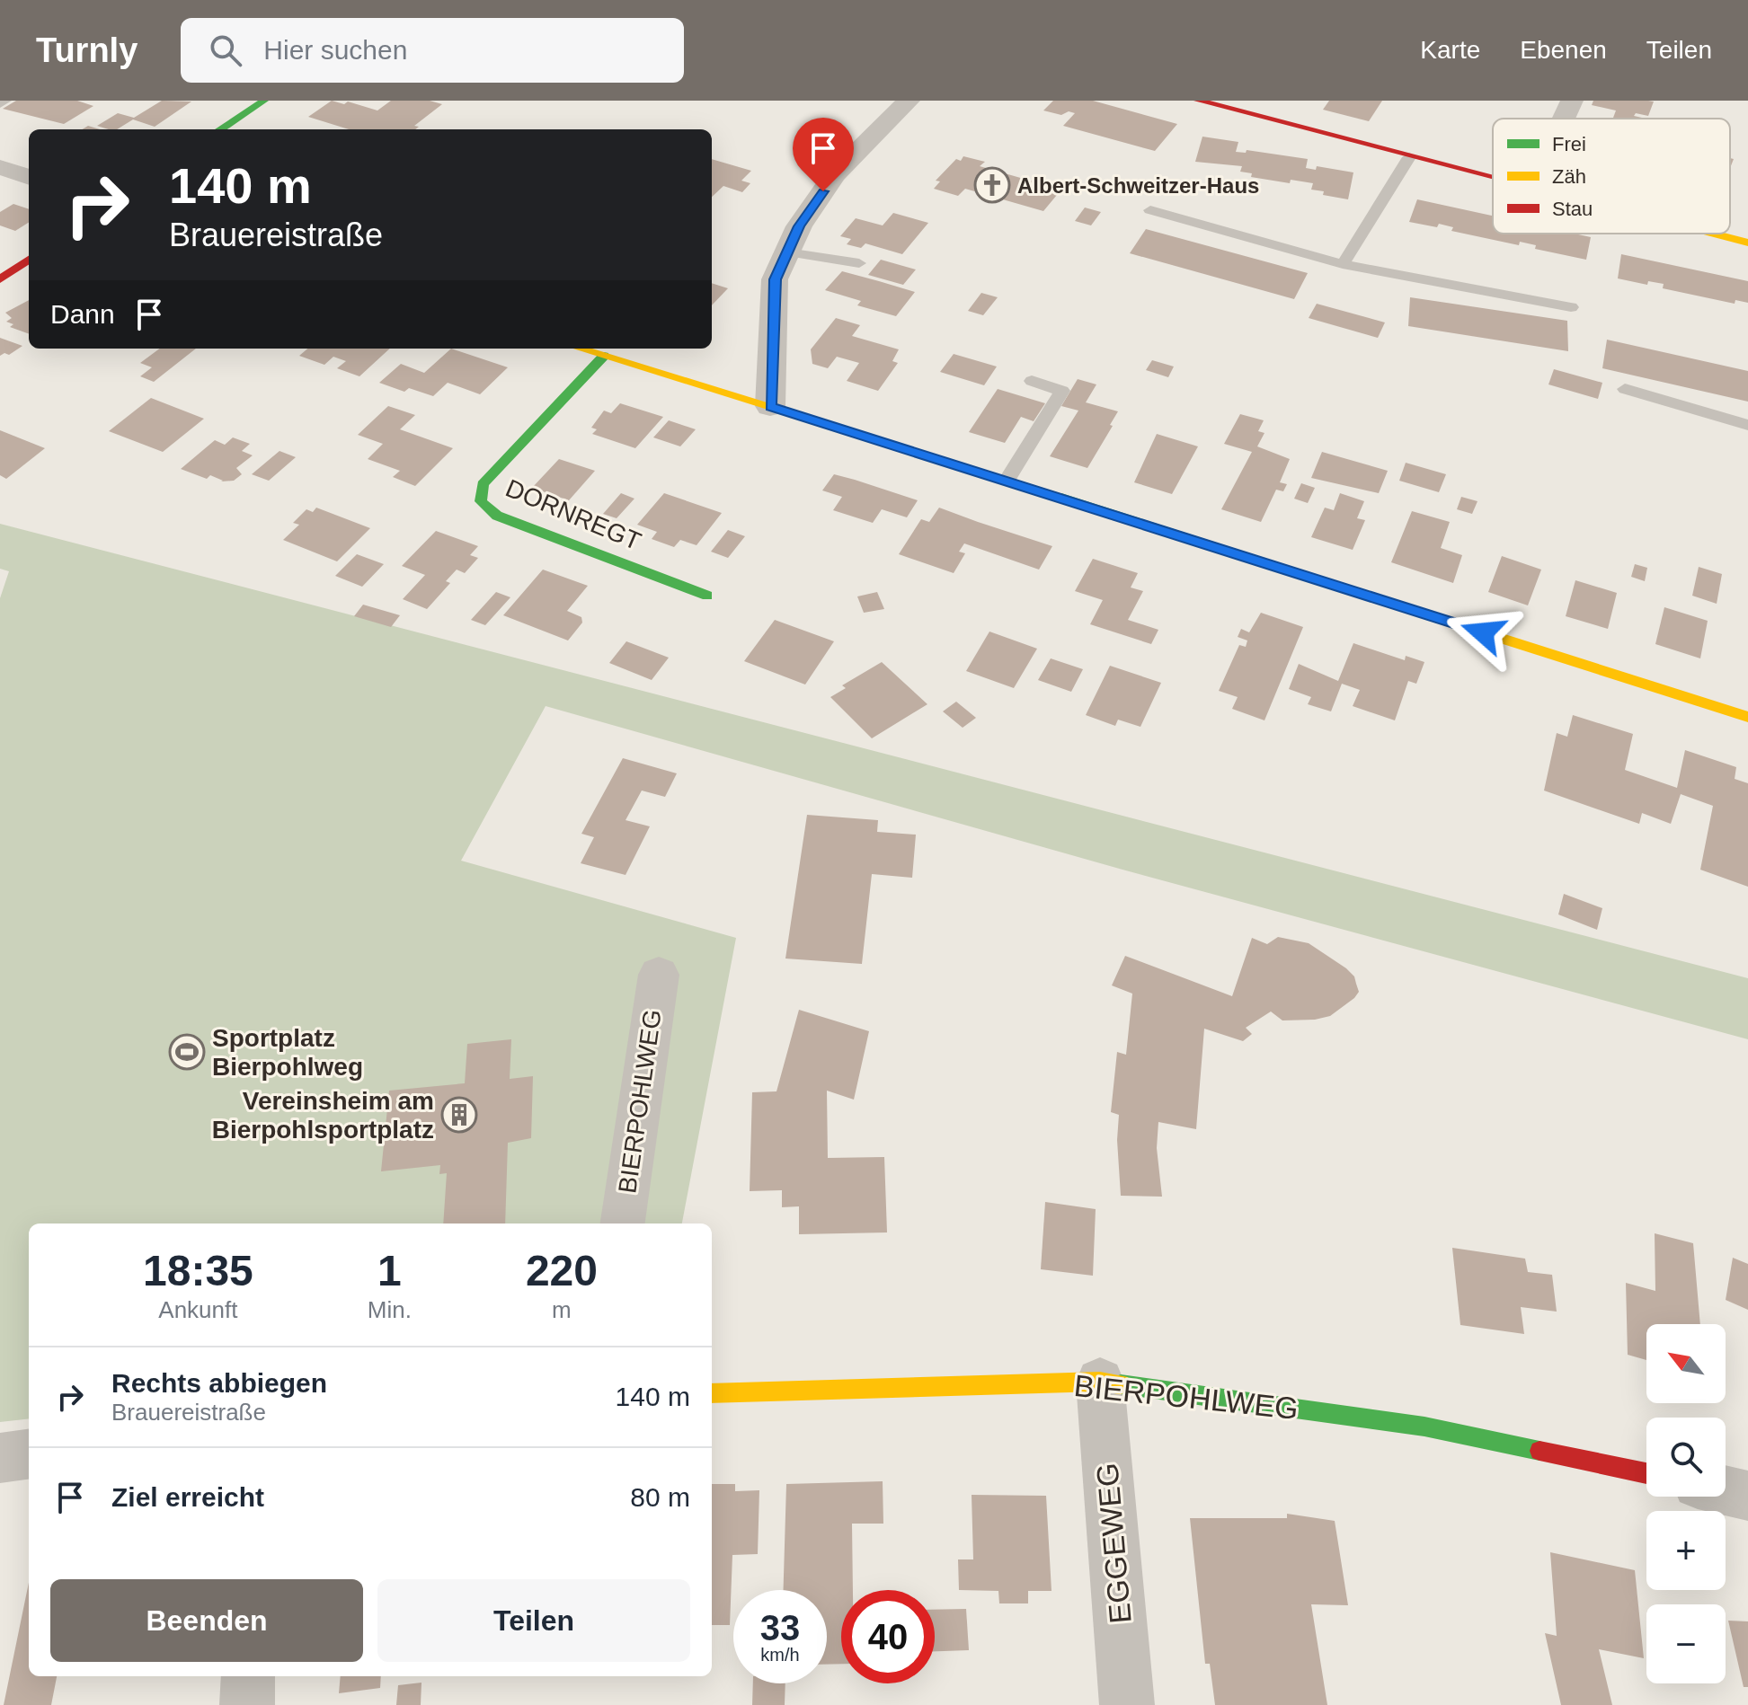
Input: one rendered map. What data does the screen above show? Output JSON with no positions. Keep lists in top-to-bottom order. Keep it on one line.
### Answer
{"streets":{"street":["DORNREGT","BIERPOHLWEG","EGGEWEG"]},"crossings":[["BIERPOHLWEG","EGGEWEG"]],"places":{"church":["Albert-Schweitzer-Haus"],"sports":["Sportplatz Bierpohlweg"],"building":["Vereinsheim am Bierpohlsportplatz"]},"legend":["Frei","Zäh","Stau"],"north":"top left","page":{"header":"Turnly","search":"Hier suchen","nav":["Karte","Ebenen","Teilen"],"turn":["140 m","Brauereistraße"],"then":"Dann","eta":["18:35","Ankunft","1","Min.","220","m"],"map_buttons":["+","−"],"list":[{"name":"Rechts abbiegen","note":"Brauereistraße","value":"140 m"},{"name":"Ziel erreicht","value":"80 m"}],"buttons":["Beenden","Teilen"],"speed":"33 km/h","limit":"40"}}
